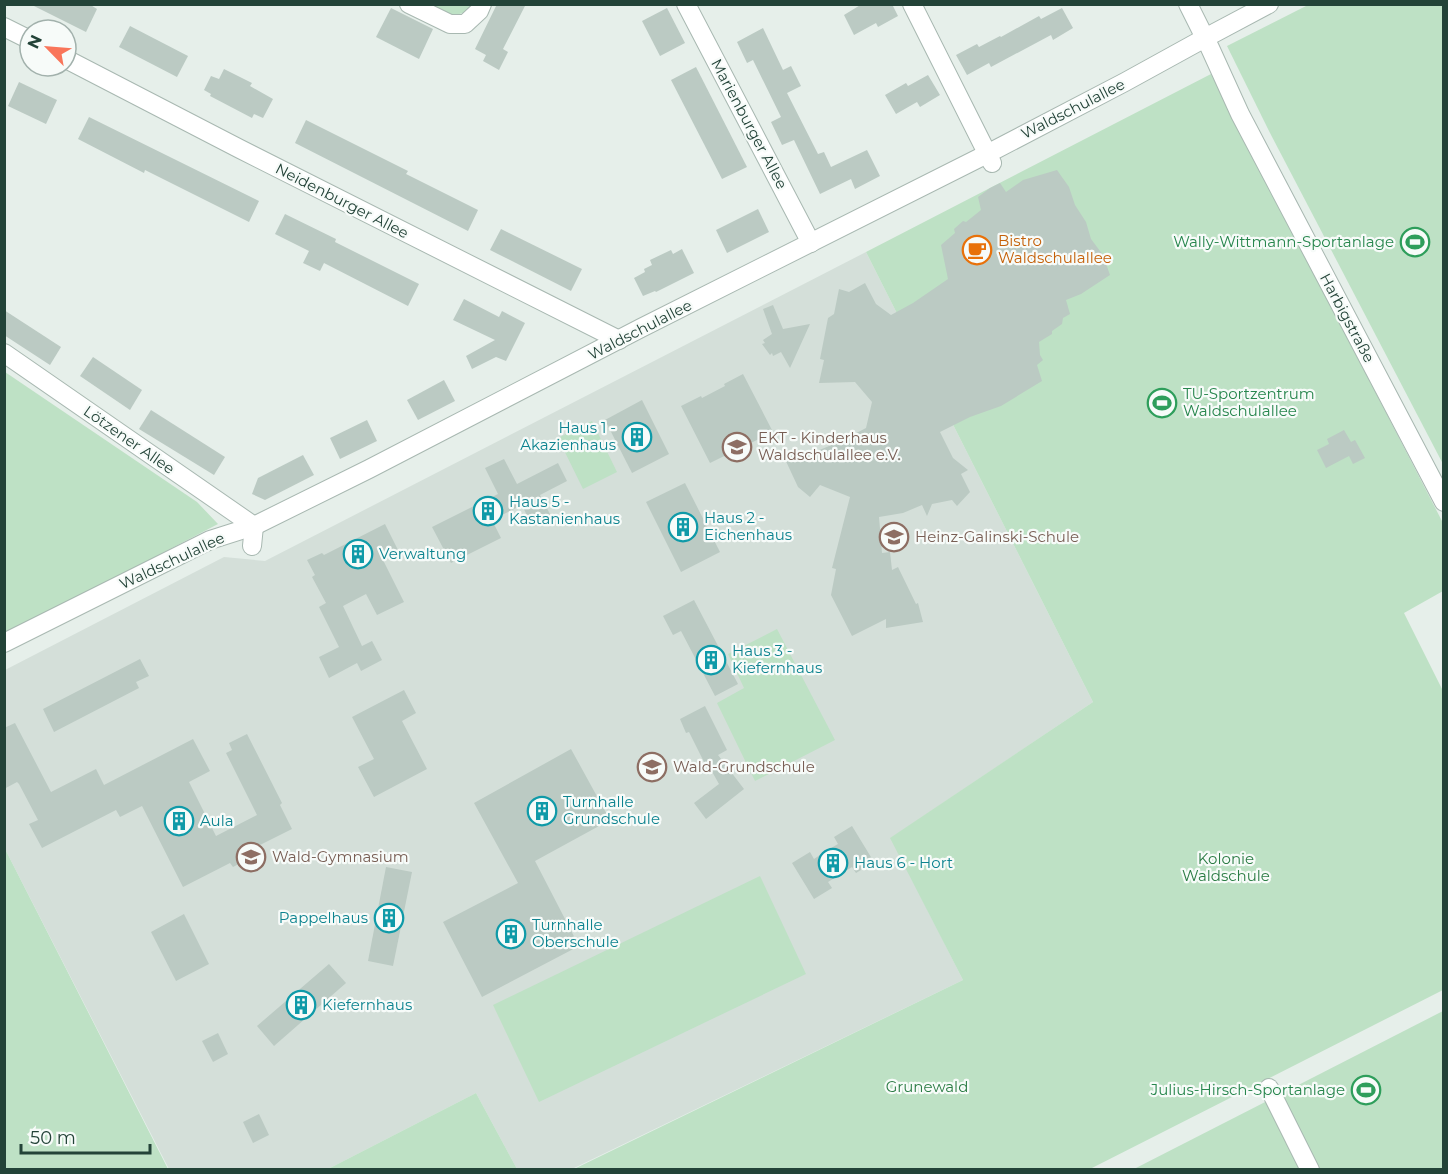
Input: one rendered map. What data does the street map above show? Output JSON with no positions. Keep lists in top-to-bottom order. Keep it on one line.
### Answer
{"streets":{"street":["Waldschulallee","Marienburger Allee","Neidenburger Allee","Harbigstraße","Lötzener Allee"]},"crossings":[["Waldschulallee","Marienburger Allee"],["Waldschulallee","Neidenburger Allee"],["Waldschulallee","Harbigstraße"],["Waldschulallee","Lötzener Allee"]],"parks":["Kolonie Waldschule","Grunewald"],"places":{"sports":["Wally-Wittmann-Sportanlage","TU-Sportzentrum Waldschulallee","Julius-Hirsch-Sportanlage"],"cafe":["Bistro Waldschulallee"],"building":["Haus 1 - Akazienhaus","Haus 5 - Kastanienhaus","Haus 2 - Eichenhaus","Verwaltung","Haus 3 - Kiefernhaus","Turnhalle Grundschule","Aula","Haus 6 - Hort","Pappelhaus","Turnhalle Oberschule","Kiefernhaus"],"school or university":["EKT - Kinderhaus Waldschulallee e.V.","Heinz-Galinski-Schule","Wald-Grundschule","Wald-Gymnasium"]},"scale_bar":"50 m","north":"top left"}
